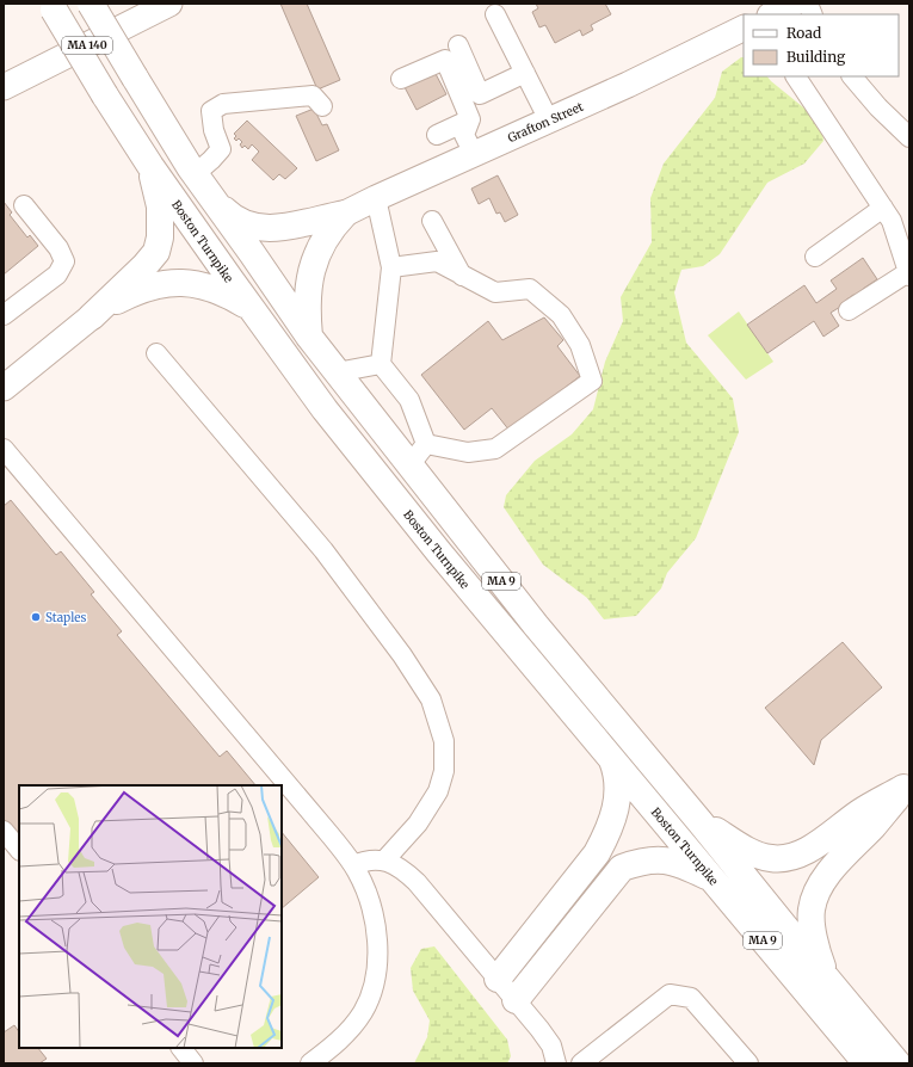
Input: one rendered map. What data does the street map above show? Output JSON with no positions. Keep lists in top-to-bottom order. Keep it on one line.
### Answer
{"streets":{"highway":["Boston Turnpike","MA 9"],"main road":["MA 140","Grafton Street"]},"places":["Staples"],"legend":["Road","Building"]}
